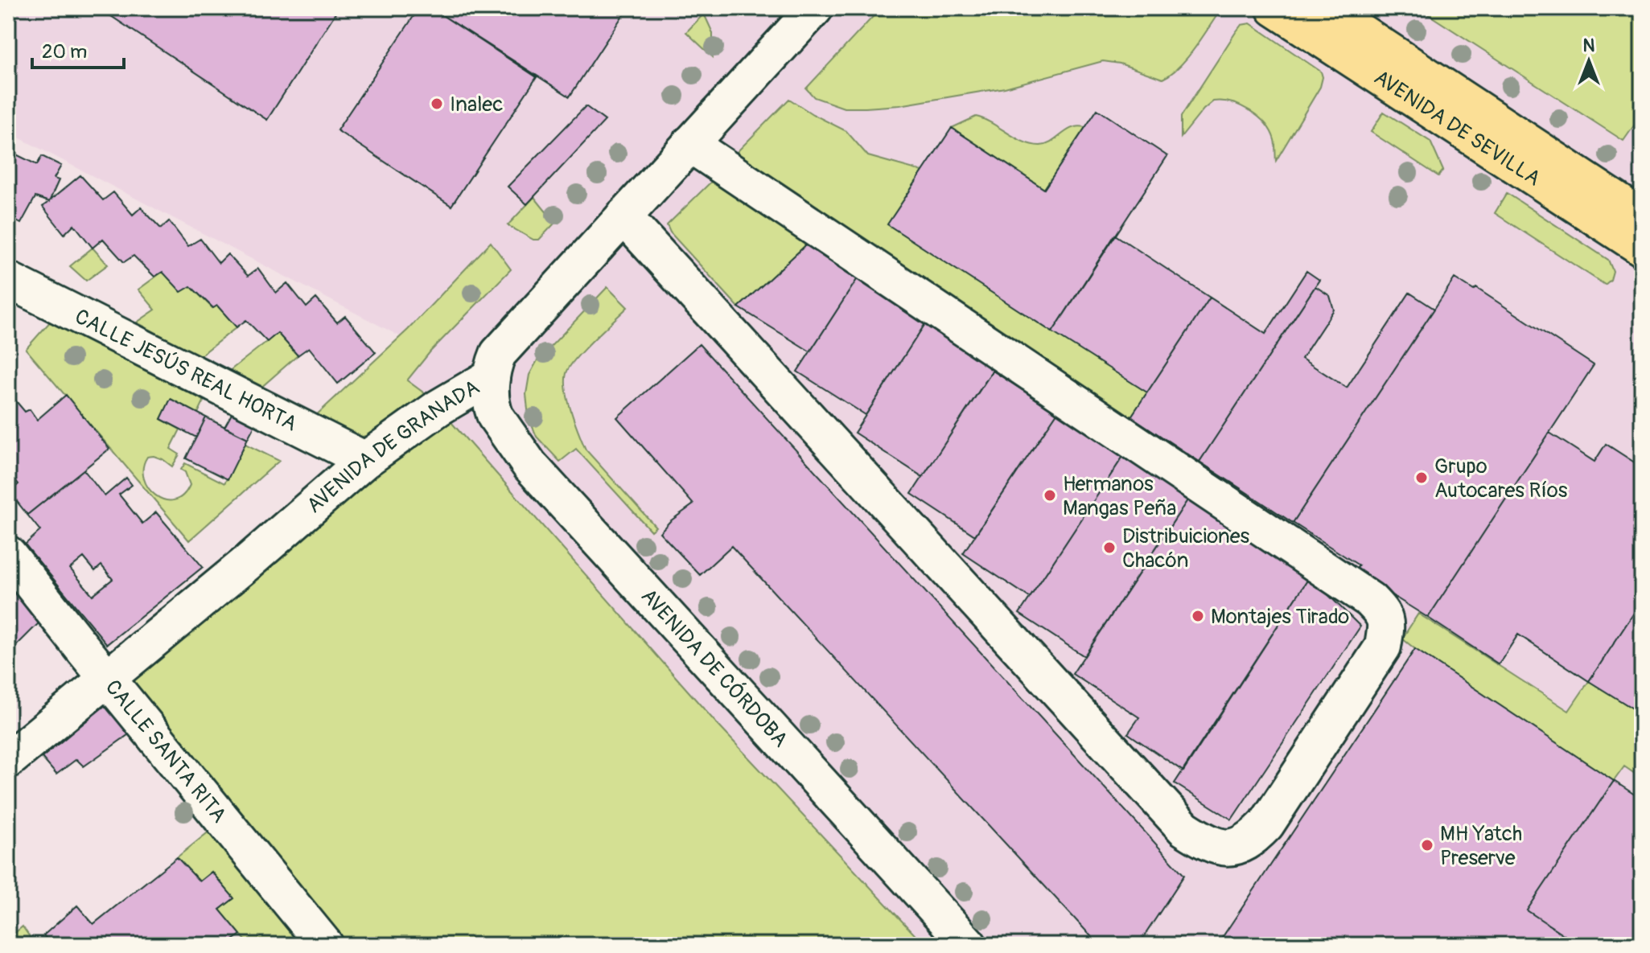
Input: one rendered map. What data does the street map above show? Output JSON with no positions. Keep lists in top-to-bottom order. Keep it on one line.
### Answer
{"streets":{"main road":["AVENIDA DE SEVILLA"],"street":["CALLE JESÚS REAL HORTA","AVENIDA DE GRANADA","AVENIDA DE CÓRDOBA","CALLE SANTA RITA"]},"crossings":[["CALLE JESÚS REAL HORTA","AVENIDA DE GRANADA"],["AVENIDA DE GRANADA","AVENIDA DE CÓRDOBA"],["AVENIDA DE GRANADA","CALLE SANTA RITA"]],"places":["Inalec","Grupo Autocares Ríos","Hermanos Mangas Peña","Distribuiciones Chacón","Montajes Tirado","MH Yatch Preserve"],"scale_bar":"20 m","north":"top"}
